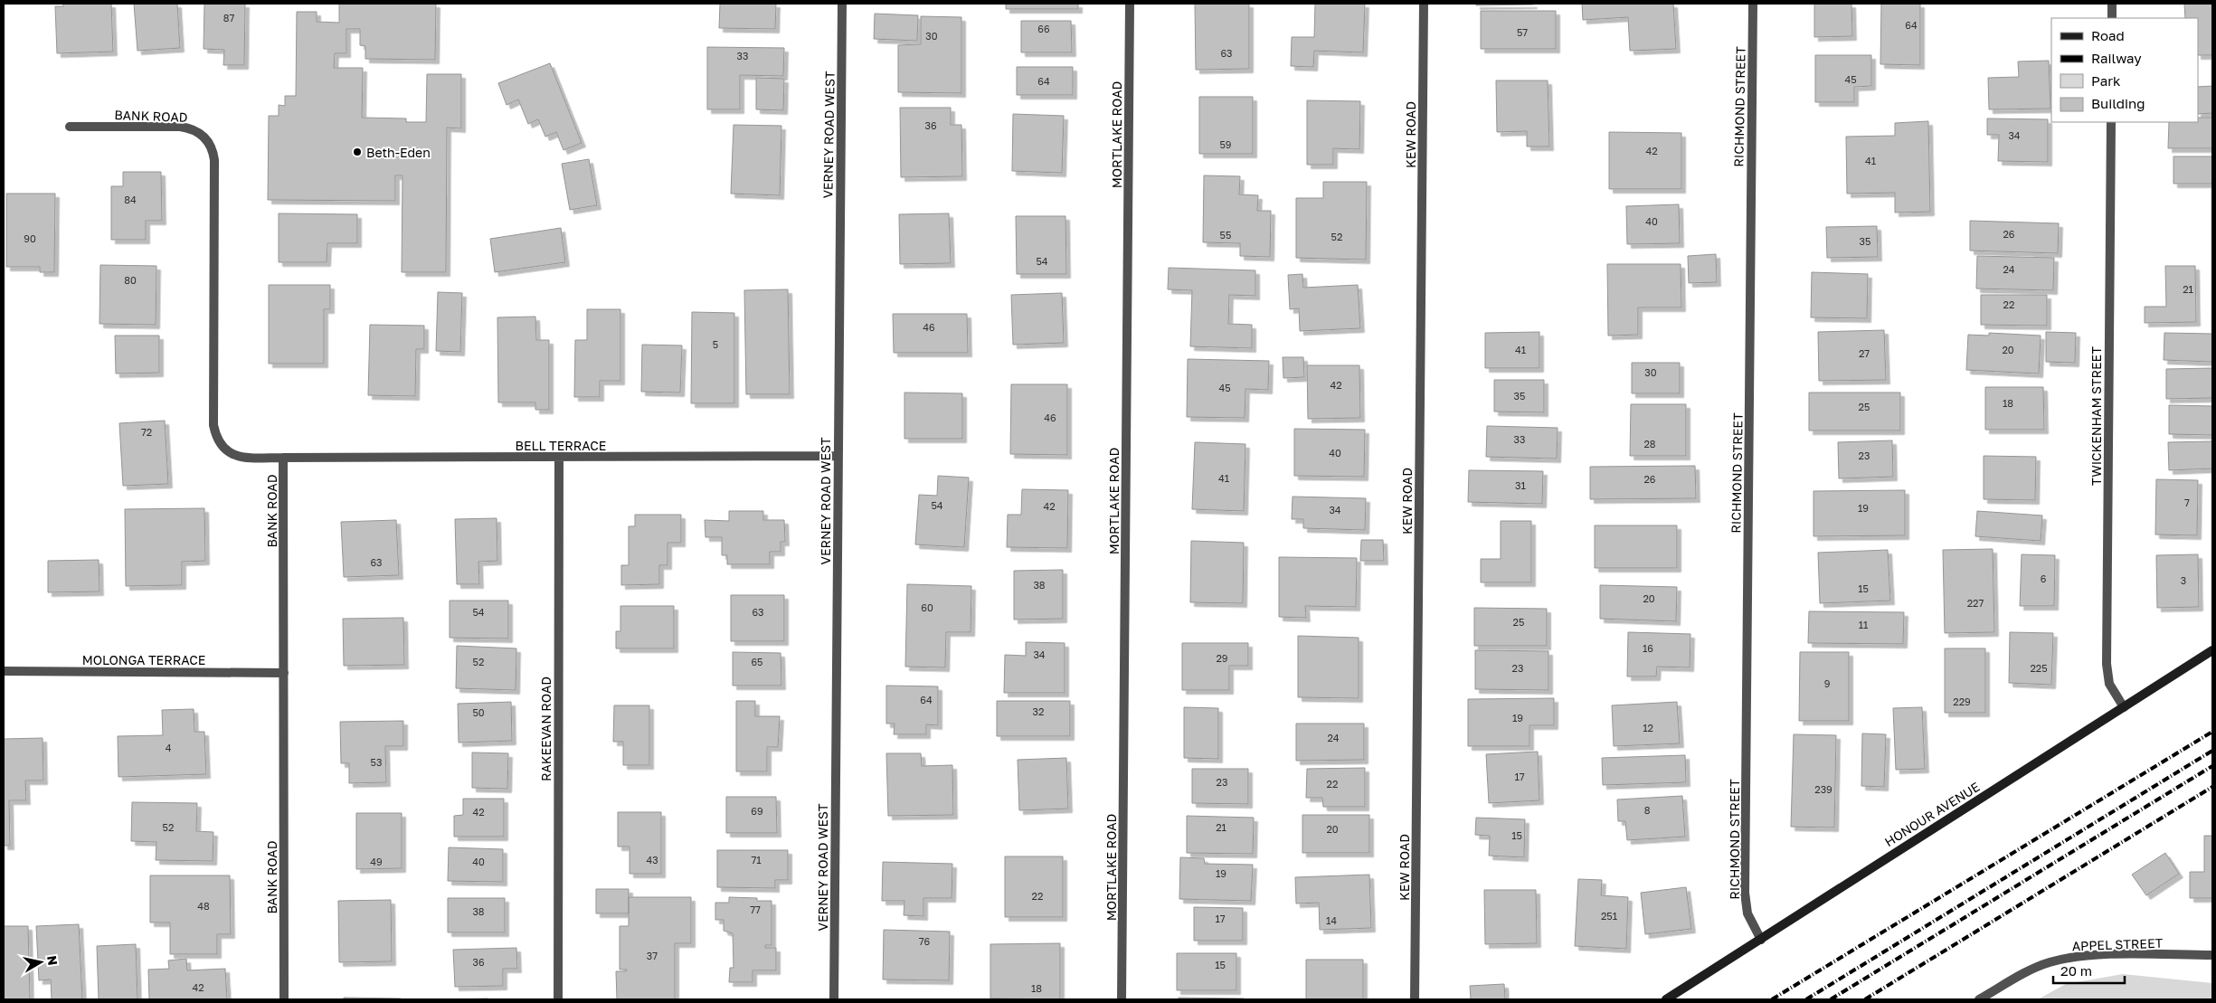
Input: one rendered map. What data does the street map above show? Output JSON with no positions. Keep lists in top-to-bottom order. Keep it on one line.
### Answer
{"streets":{"main road":["HONOUR AVENUE"],"street":["RICHMOND STREET","BANK ROAD","VERNEY ROAD WEST","MORTLAKE ROAD","KEW ROAD","TWICKENHAM STREET","BELL TERRACE","MOLONGA TERRACE","RAKEEVAN ROAD","APPEL STREET"]},"crossings":[["RICHMOND STREET","HONOUR AVENUE"],["BANK ROAD","BELL TERRACE"],["BANK ROAD","MOLONGA TERRACE"],["VERNEY ROAD WEST","BELL TERRACE"],["TWICKENHAM STREET","HONOUR AVENUE"],["BELL TERRACE","RAKEEVAN ROAD"]],"places":["Beth-Eden"],"house_numbers":["87","64","66","57","30","63","33","45","64","36","34","59","42","41","84","40","26","55","52","90","35","54","24","80","21","22","46","5","41","20","27","30","42","45","35","18","25","46","72","33","28","40","23","41","26","31","7","54","42","19","34","63","6","3","38","15","20","227","60","54","63","25","11","16","34","29","52","65","23","225","9","64","229","32","50","19","12","24","4","53","17","23","22","239","8","69","42","52","21","20","15","43","71","49","40","19","22","48","77","38","251","17","14","76","37","36","15","42","18"],"legend":["Road","Railway","Park","Building"],"scale_bar":"20 m","north":"right"}
